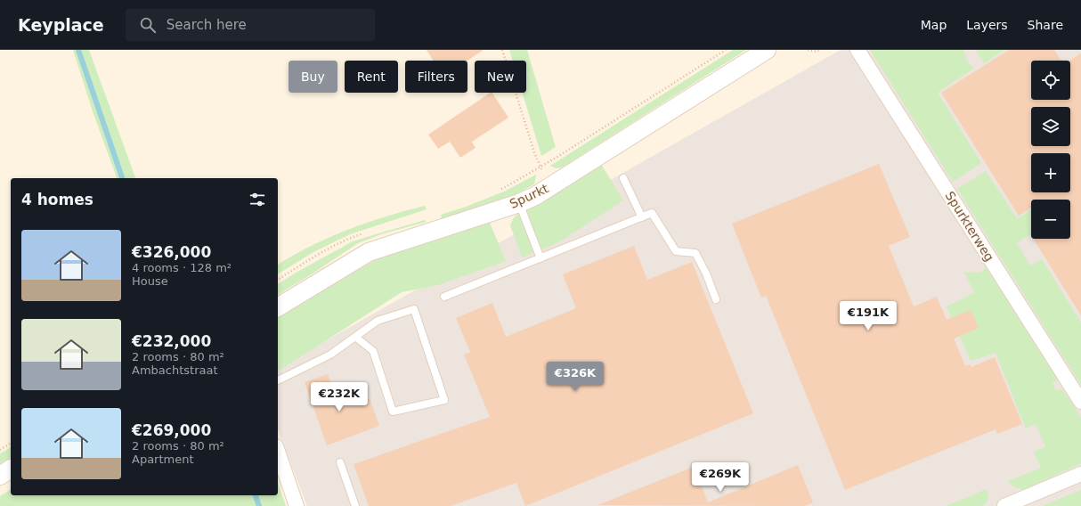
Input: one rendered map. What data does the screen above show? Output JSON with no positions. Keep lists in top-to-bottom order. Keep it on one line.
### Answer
{"streets":{"street":["Spurkt","Spurkterweg"]},"page":{"header":"Keyplace","search":"Search here","nav":["Map","Layers","Share"],"map_buttons":["+","−"],"chip":["Buy","Rent","Filters","New"],"heading":"4 homes","list":[{"name":"€326,000","note":"4 rooms · 128 m² · House"},{"name":"€232,000","note":"2 rooms · 80 m² · Ambachtstraat"},{"name":"€269,000","note":"2 rooms · 80 m² · Apartment"}],"price":["€191K","€326K","€232K","€269K"]}}
